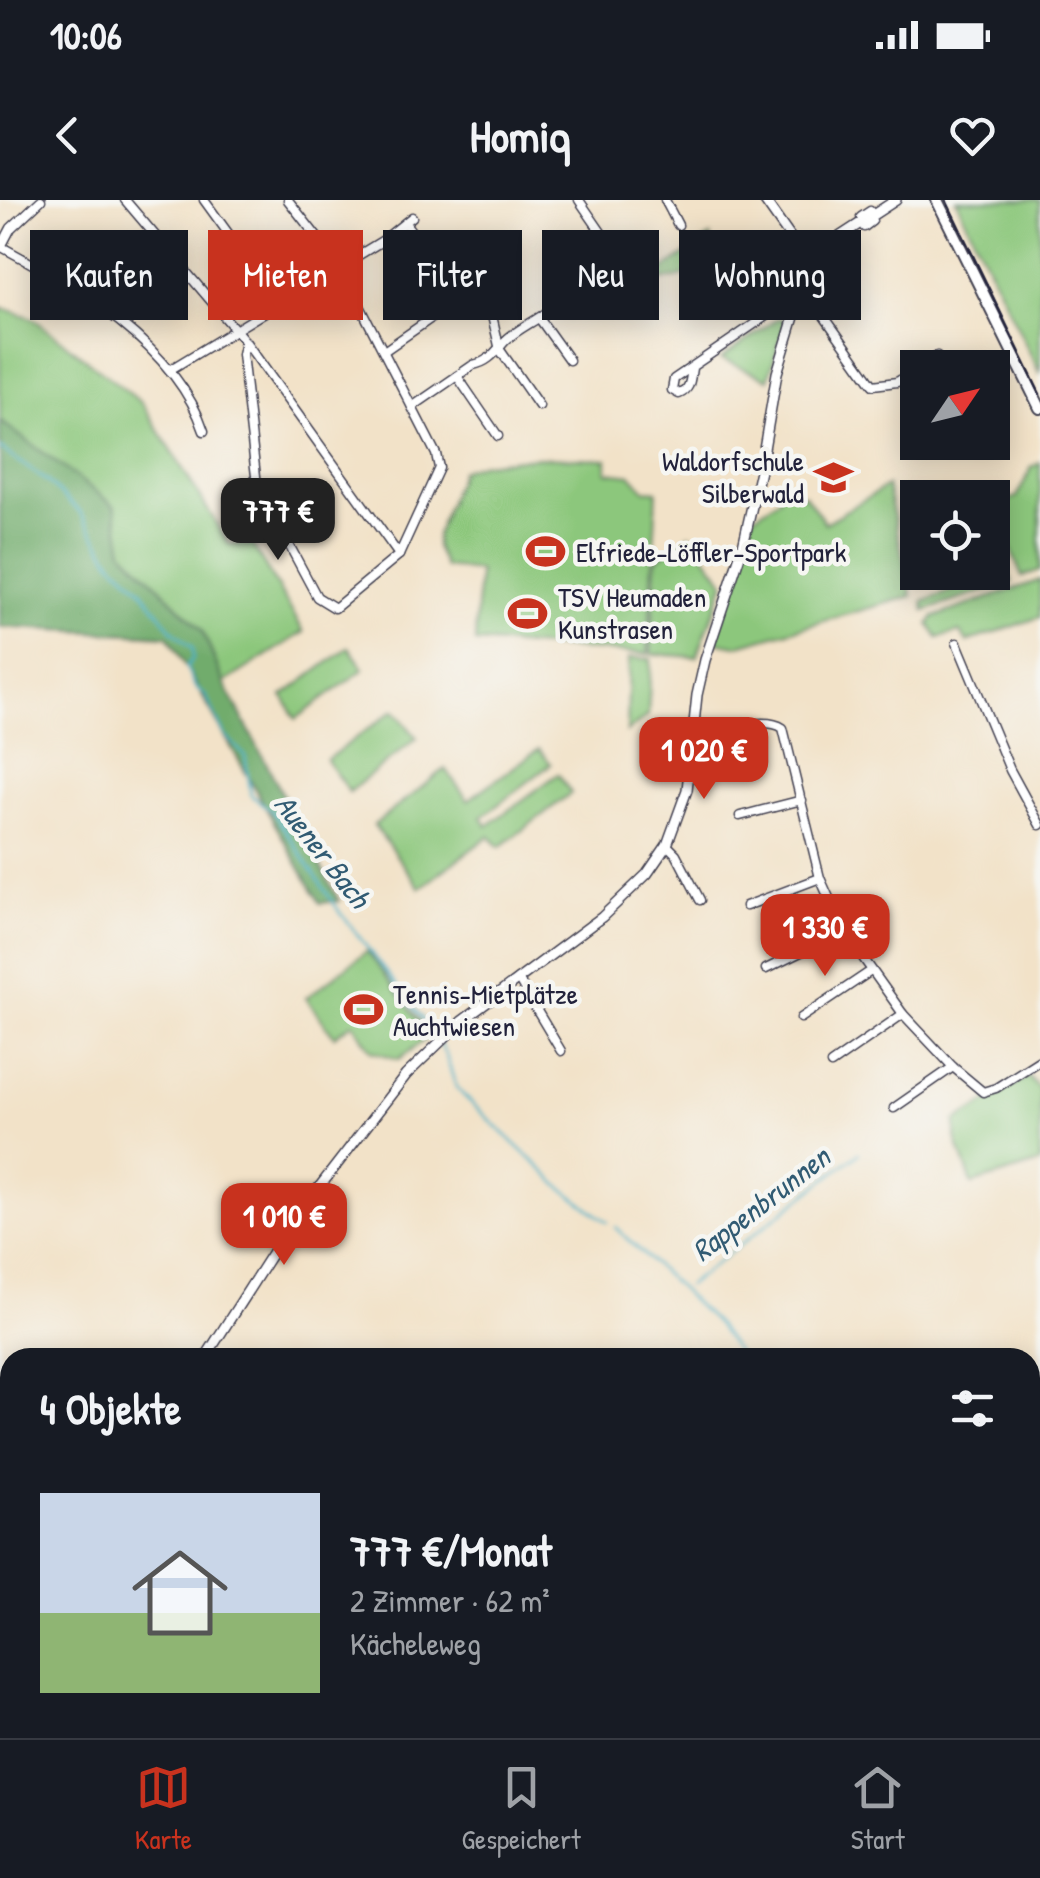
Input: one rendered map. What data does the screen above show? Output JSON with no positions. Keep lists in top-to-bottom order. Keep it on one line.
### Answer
{"water":["Auener Bach","Rappenbrunnen"],"places":{"school or university":["Waldorfschule Silberwald"],"sports":["Elfriede-Löffler-Sportpark","TSV Heumaden Kunstrasen","Tennis-Mietplätze Auchtwiesen"]},"north":"top right","page":{"status":"10:06","header":"Homiq","chip":["Kaufen","Mieten","Filter","Neu","Wohnung"],"price":["777 €","1 020 €","1 330 €","1 010 €"],"heading":"4 Objekte","list":[{"name":"777 €/Monat","note":"2 Zimmer · 62 m² · Kächeleweg"}],"tabs":["Karte","Gespeichert","Start"]}}
